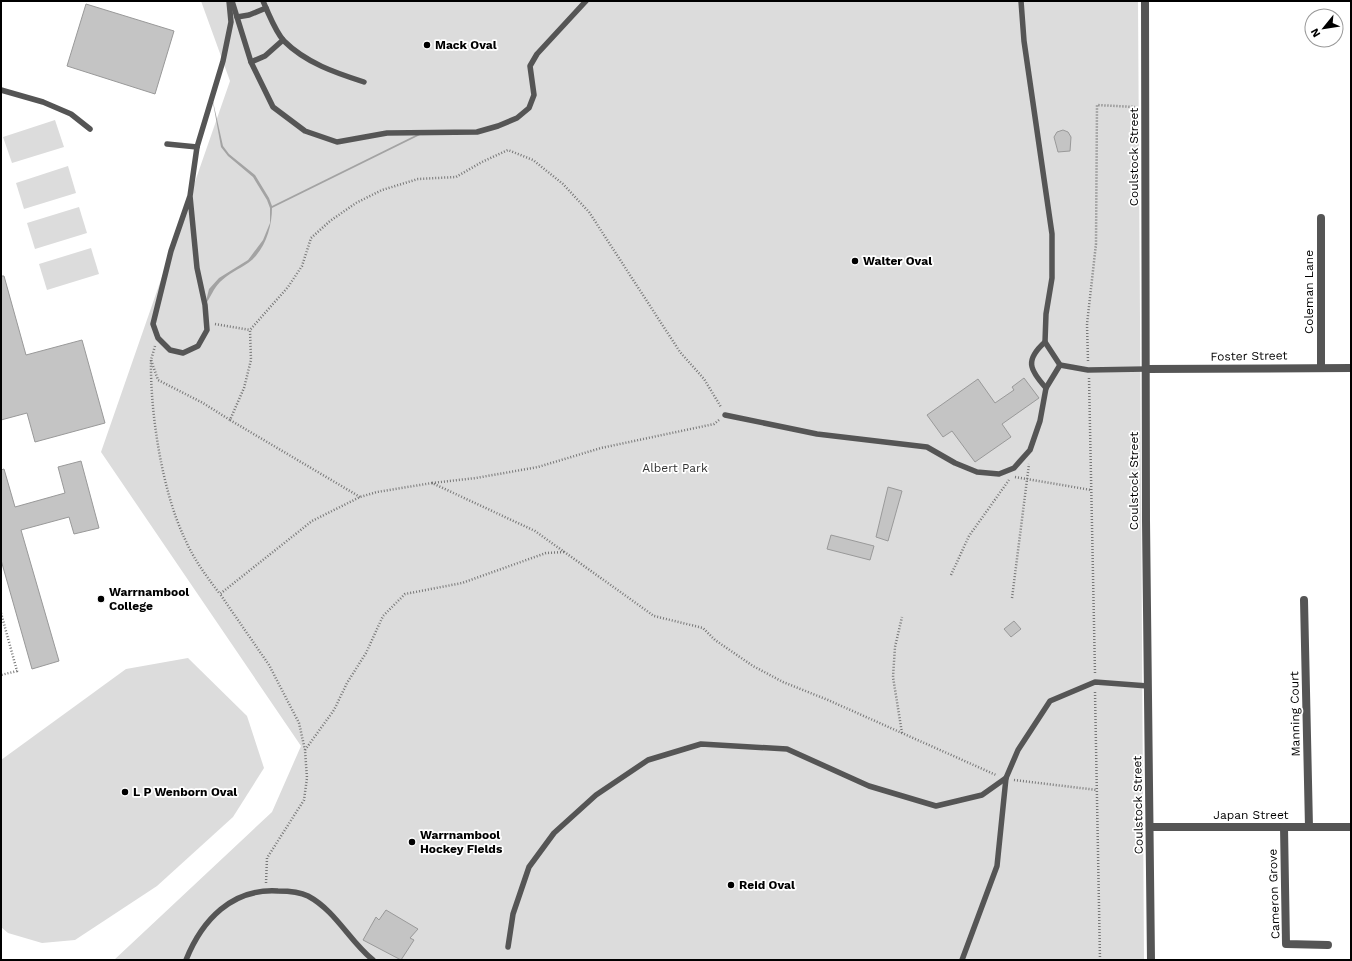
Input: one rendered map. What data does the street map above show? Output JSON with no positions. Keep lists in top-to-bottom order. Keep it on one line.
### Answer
{"streets":{"street":["Coulstock Street","Coleman Lane","Foster Street","Manning Court","Japan Street","Cameron Grove"]},"crossings":[["Coulstock Street","Foster Street"],["Coulstock Street","Japan Street"],["Coleman Lane","Foster Street"],["Manning Court","Japan Street"],["Japan Street","Cameron Grove"]],"parks":["Albert Park"],"places":["Mack Oval","Walter Oval","Warrnambool College","L P Wenborn Oval","Warrnambool Hockey Fields","Reid Oval"],"north":"bottom left"}
